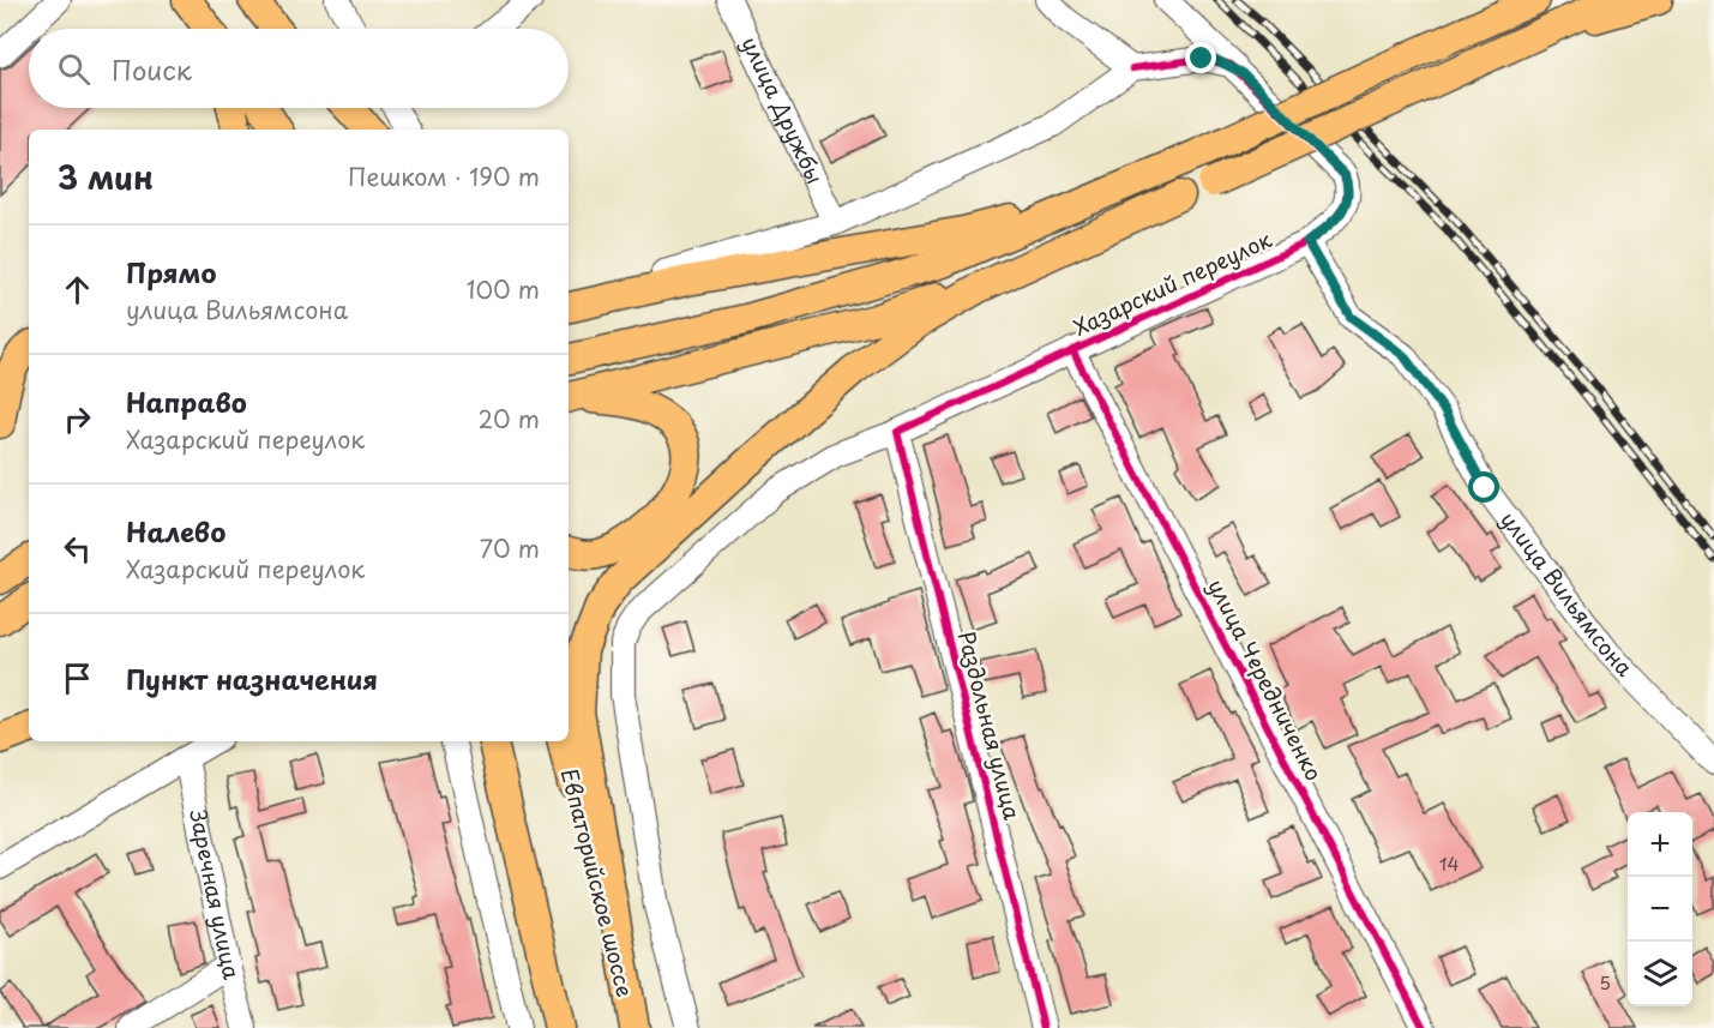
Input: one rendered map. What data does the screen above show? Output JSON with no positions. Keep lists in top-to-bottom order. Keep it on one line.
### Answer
{"streets":{"main road":["Евпаторийское шоссе"],"street":["улица Дружбы","Хазарский переулок","улица Вильямсона","улица Чередниченко","Раздольная улица","Заречная улица"]},"crossings":[["Хазарский переулок","улица Вильямсона"],["Хазарский переулок","улица Чередниченко"],["Хазарский переулок","Раздольная улица"]],"house_numbers":["14","5"],"page":{"search":"Поиск","heading":["3 мин","Пешком · 190 m"],"list":[["Прямо","улица Вильямсона","100 m"],["Направо","Хазарский переулок","20 m"],["Налево","Хазарский переулок","70 m"],"Пункт назначения"],"map_buttons":["+","−"]}}
